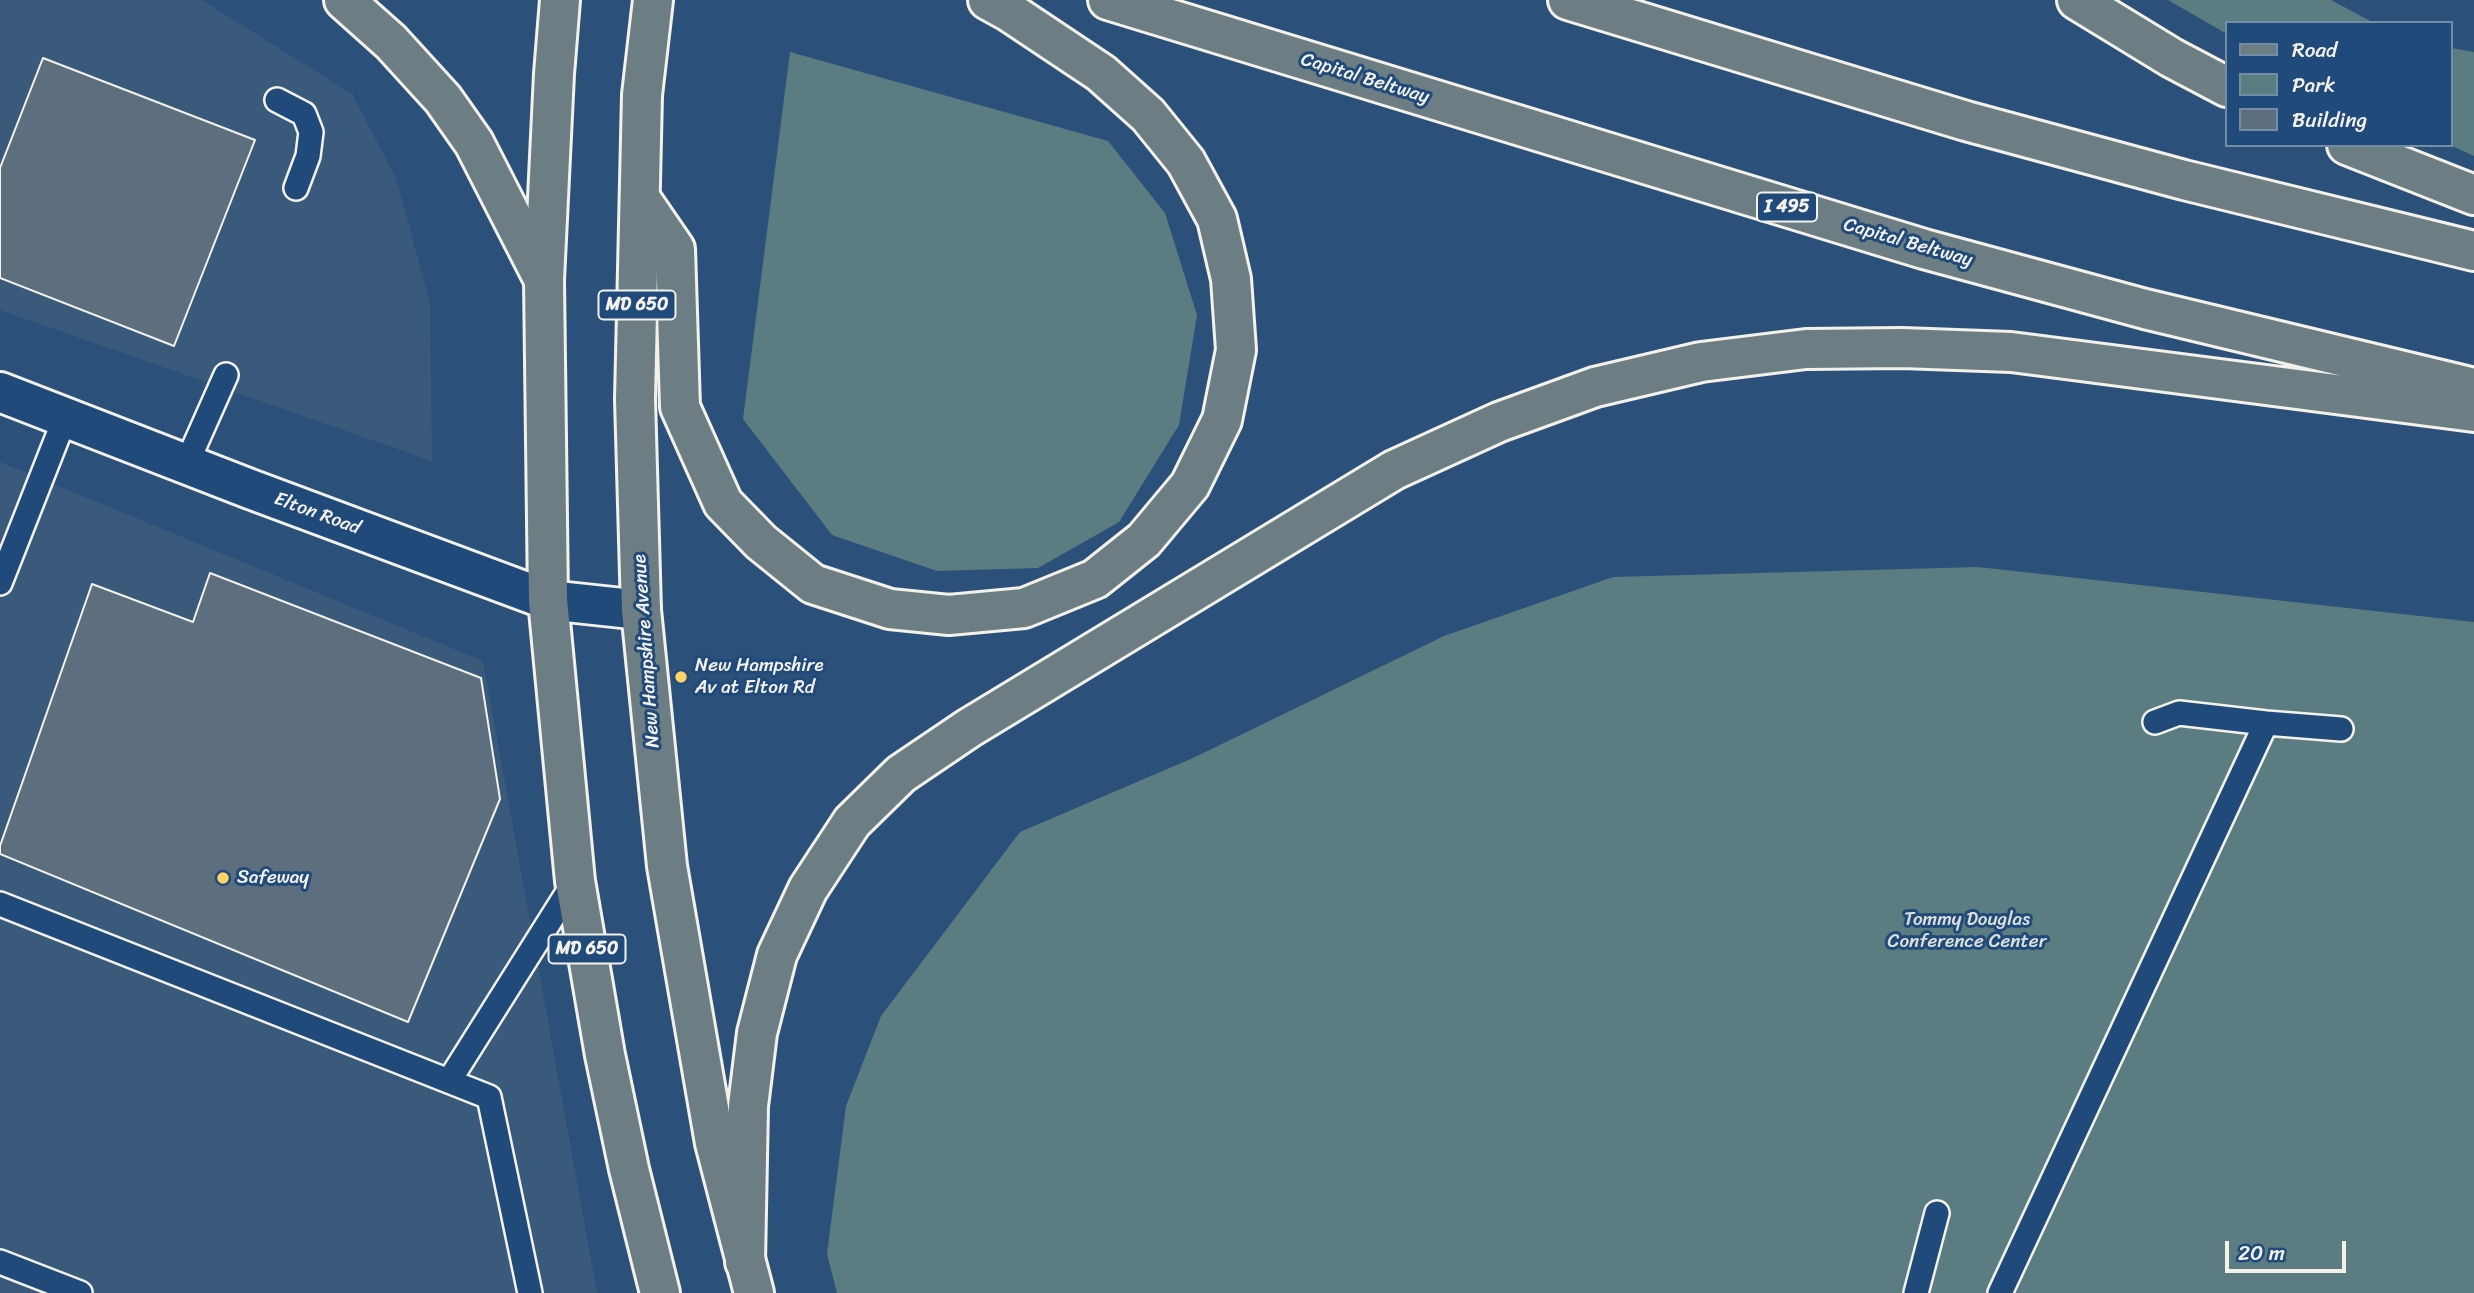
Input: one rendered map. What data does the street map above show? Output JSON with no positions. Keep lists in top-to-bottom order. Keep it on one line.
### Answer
{"streets":{"main road":["Capital Beltway","I 495","MD 650","New Hampshire Avenue"],"street":["Elton Road"]},"crossings":[["MD 650","Elton Road"],["Elton Road","New Hampshire Avenue"]],"parks":["Tommy Douglas Conference Center"],"places":["New Hampshire Av at Elton Rd","Safeway"],"legend":["Road","Park","Building"],"scale_bar":"20 m"}
